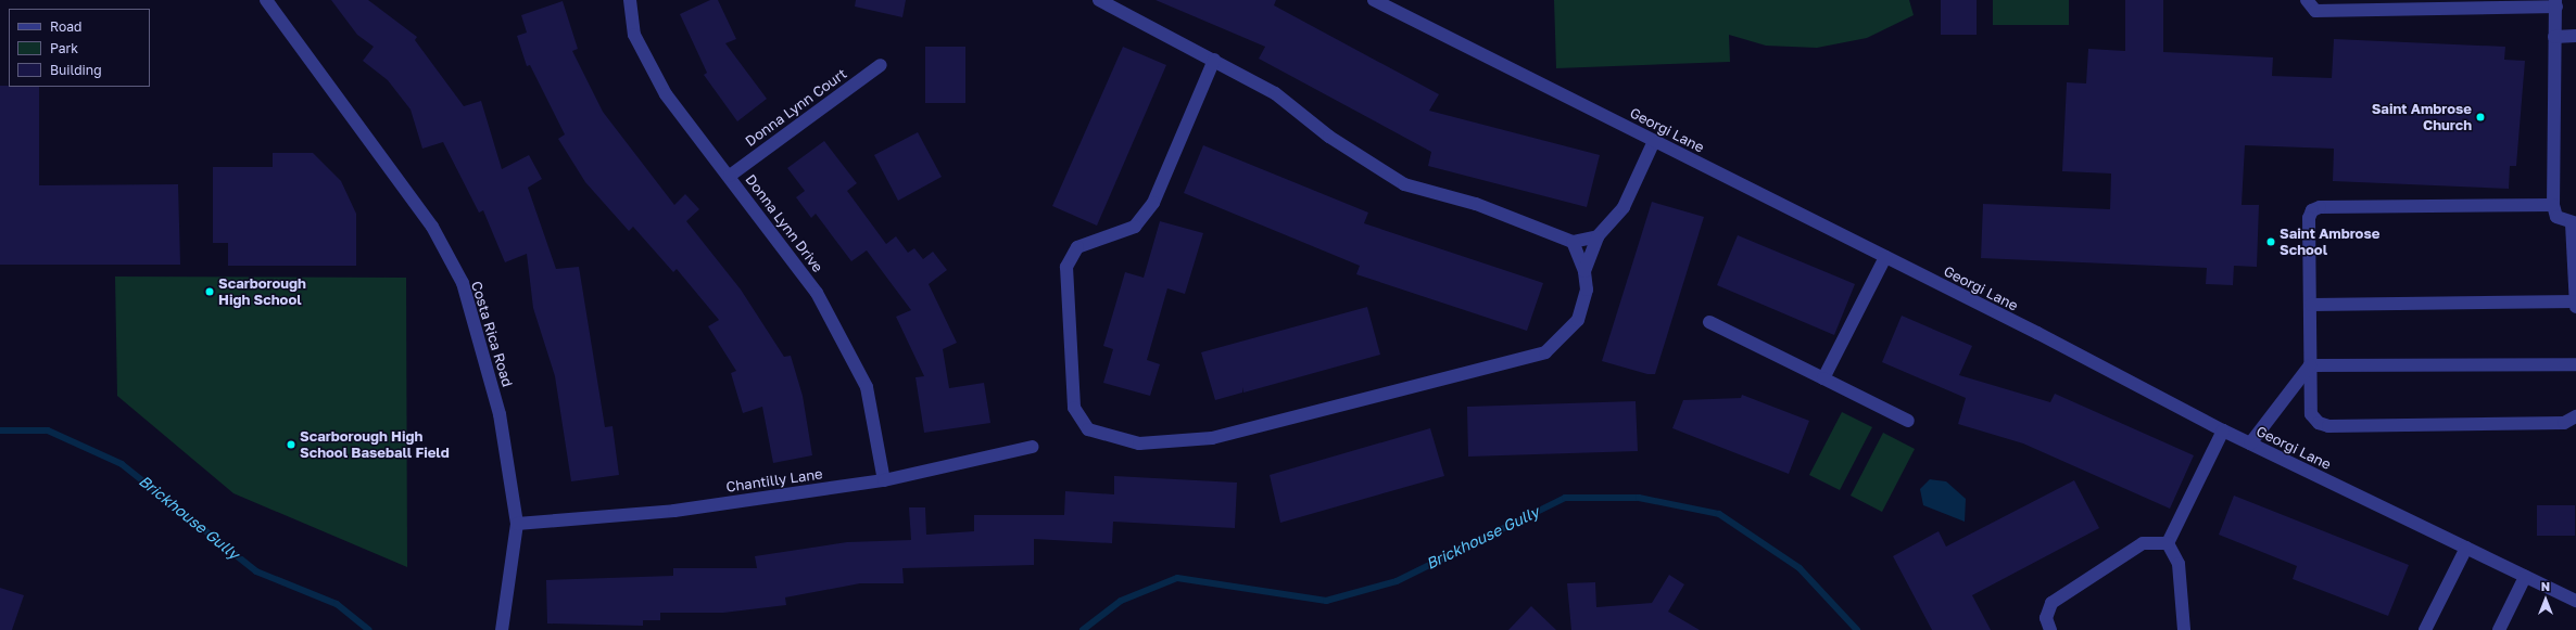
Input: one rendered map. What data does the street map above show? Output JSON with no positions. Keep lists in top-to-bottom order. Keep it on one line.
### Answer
{"streets":{"street":["Donna Lynn Court","Georgi Lane","Donna Lynn Drive","Costa Rica Road","Chantilly Lane"]},"crossings":[["Donna Lynn Court","Donna Lynn Drive"],["Donna Lynn Drive","Chantilly Lane"],["Costa Rica Road","Chantilly Lane"]],"water":["Brickhouse Gully"],"places":["Saint Ambrose Church","Saint Ambrose School","Scarborough High School","Scarborough High School Baseball Field"],"legend":["Road","Park","Building"],"north":"top"}
